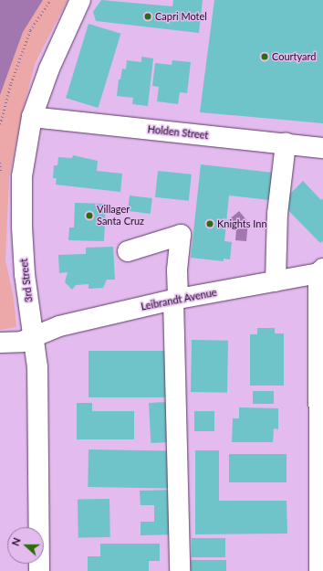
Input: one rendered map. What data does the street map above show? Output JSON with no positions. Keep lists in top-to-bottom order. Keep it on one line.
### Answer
{"streets":{"street":["Holden Street","3rd Street","Leibrandt Avenue"]},"crossings":[["Holden Street","3rd Street"],["3rd Street","Leibrandt Avenue"]],"places":["Capri Motel","Courtyard","Villager Santa Cruz","Knights Inn"],"north":"left"}
